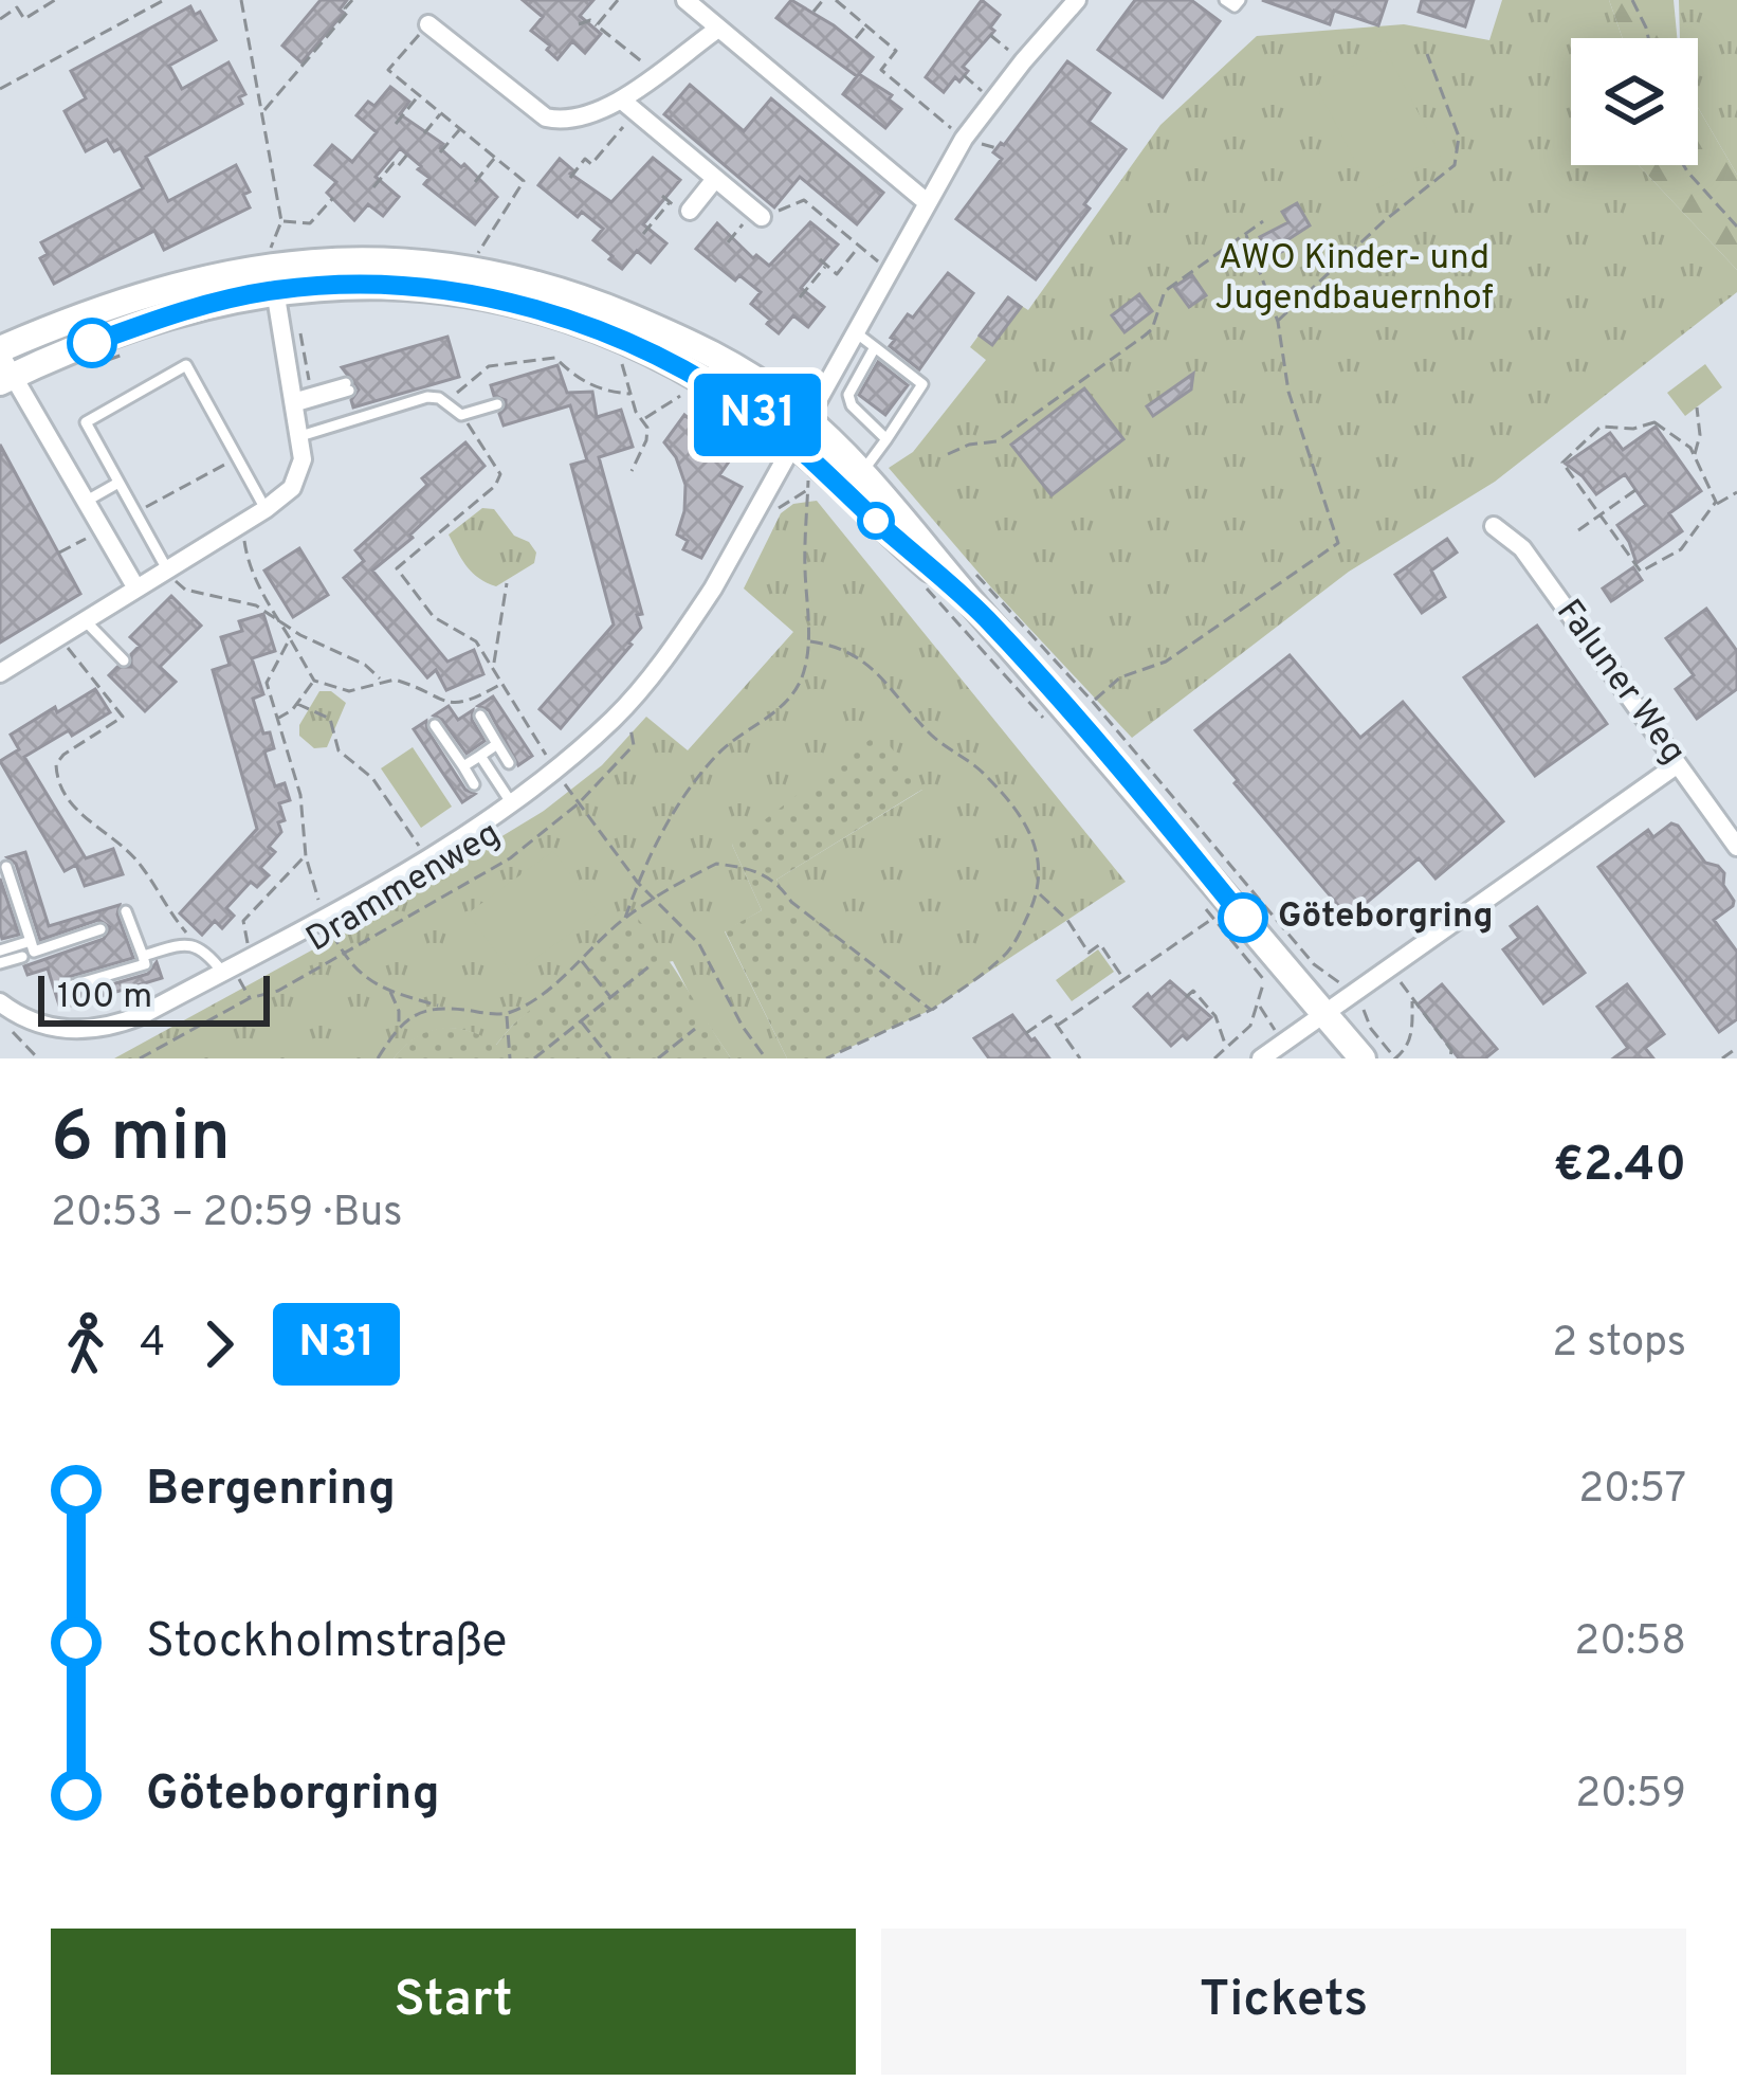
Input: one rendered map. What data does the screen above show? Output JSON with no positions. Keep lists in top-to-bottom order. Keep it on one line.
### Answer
{"streets":{"street":["Faluner Weg"],"path":["Drammenweg"]},"parks":["AWO Kinder- und Jugendbauernhof"],"places":["Göteborgring"],"lines":["bus line N31"],"scale_bar":"100 m","page":{"on_map":"N31","scale":"100 m","heading":["6 min","20:53 – 20:59 · Bus","€2.40"],"legs":["4","N31","2 stops"],"list":[{"name":"Bergenring","value":"20:57"},{"name":"Stockholmstraße","value":"20:58"},{"name":"Göteborgring","value":"20:59"}],"buttons":["Start","Tickets"]}}
